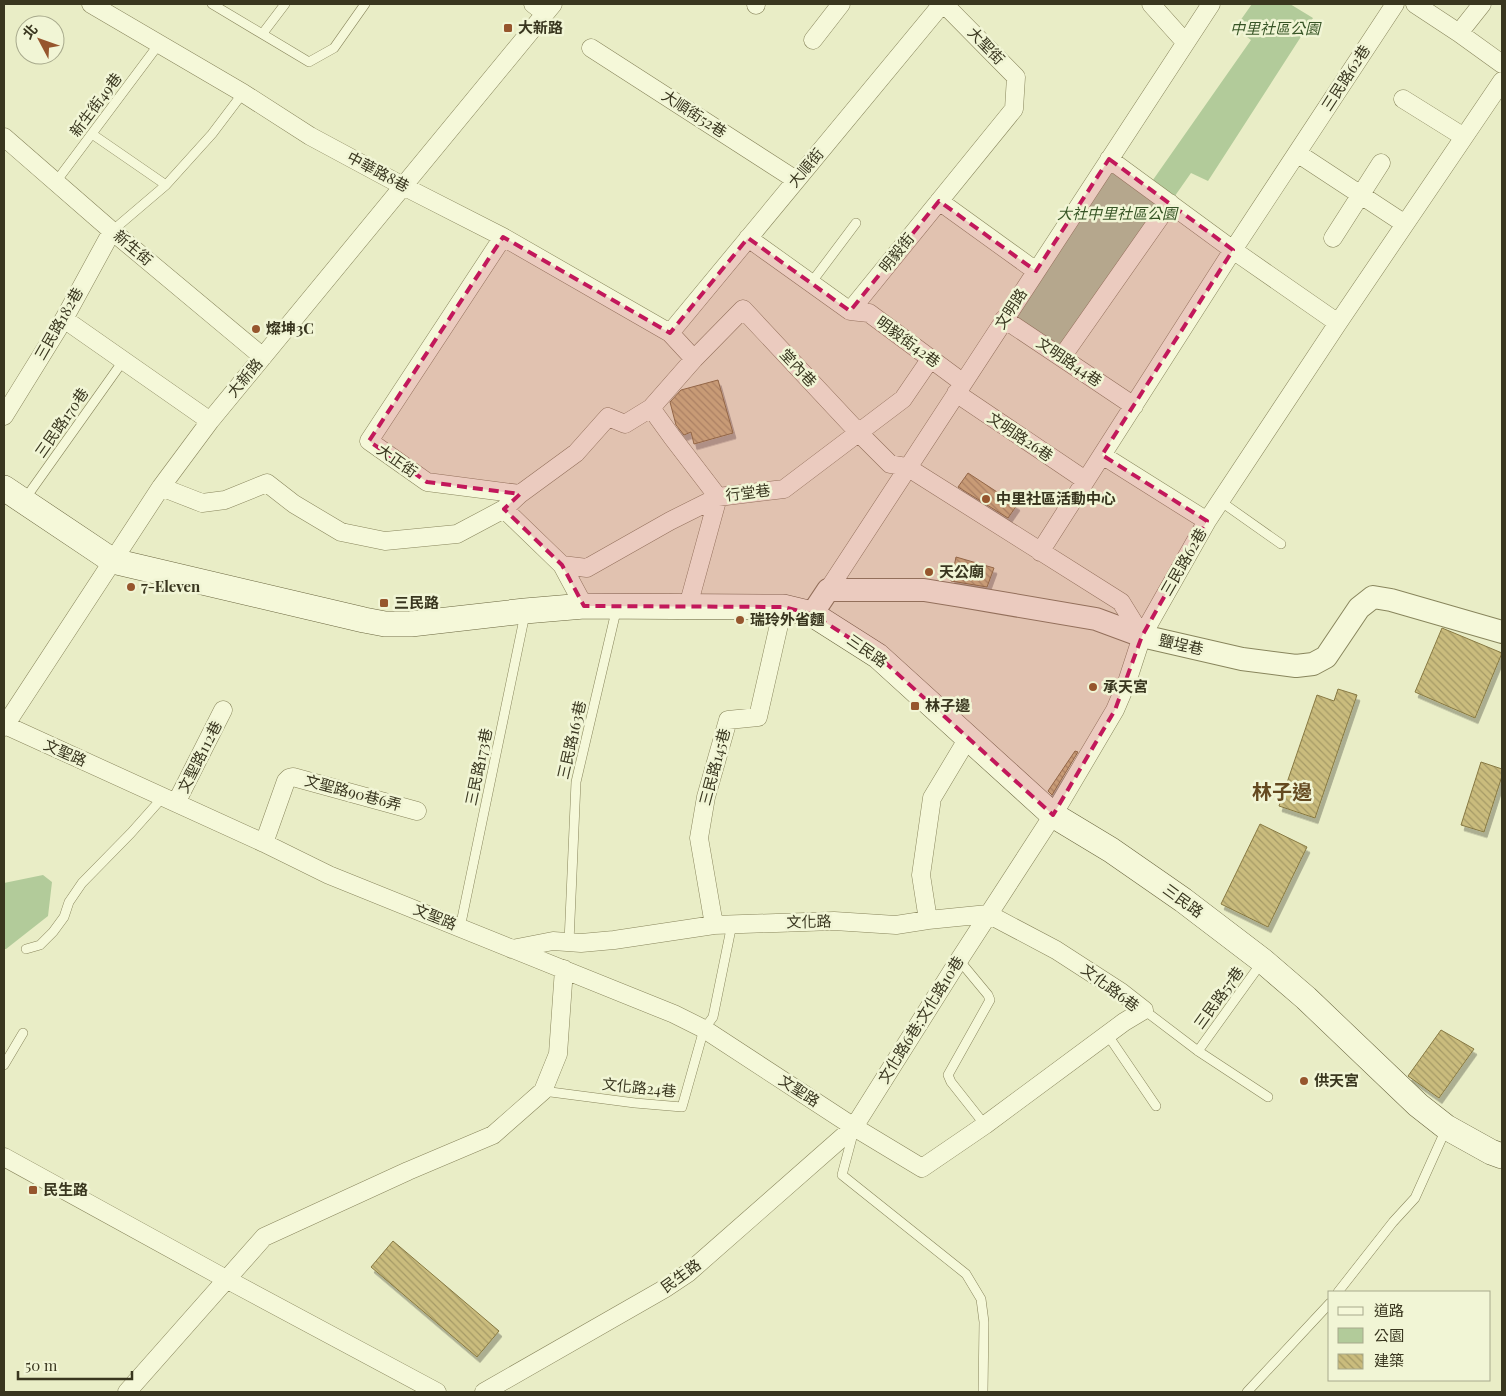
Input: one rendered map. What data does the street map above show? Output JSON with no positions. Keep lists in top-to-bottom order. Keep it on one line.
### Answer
{"streets":{"main road":["三民路"],"street":["大聖街","三民路62巷","大順街52巷","大順街","中華路8巷","新生街","明毅街","文明路","三民路182巷","明毅街42巷","文明路44巷","堂內巷","大新路","文明路26巷","大正街","行堂巷","鹽埕巷","文聖路","文聖路112巷","三民路145巷","文聖路90巷6弄","文化路","文化路6巷","文化路6巷;文化路10巷","民生路"],"lane":["新生街49巷","三民路170巷","三民路163巷","三民路173巷","三民路57巷","文化路24巷"]},"crossings":[["大聖街","大順街"],["大聖街","明毅街"],["三民路62巷","文明路44巷"],["三民路62巷","堂內巷"],["三民路62巷","文明路26巷"],["三民路62巷","鹽埕巷"],["三民路62巷","三民路"],["新生街49巷","中華路8巷"],["新生街49巷","新生街"],["大順街52巷","大順街"],["大順街","中華路8巷"],["中華路8巷","堂內巷"],["中華路8巷","大新路"],["中華路8巷","大正街"],["新生街","三民路182巷"],["新生街","大新路"],["明毅街","明毅街42巷"],["文明路","明毅街42巷"],["文明路","文明路44巷"],["文明路","堂內巷"],["文明路","文明路26巷"],["文明路","鹽埕巷"],["文明路","三民路"],["明毅街42巷","文明路26巷"],["明毅街42巷","行堂巷"],["堂內巷","行堂巷"],["堂內巷","鹽埕巷"],["大新路","三民路"],["大新路","文聖路"],["三民路170巷","三民路"],["三民路","三民路163巷"],["三民路","三民路173巷"],["三民路","三民路145巷"],["三民路","三民路57巷"],["三民路163巷","文化路"],["文聖路","文聖路112巷"],["文聖路","三民路173巷"],["文聖路","文聖路90巷6弄"],["文聖路","文化路"],["文聖路","文化路6巷"],["文聖路","文化路6巷;文化路10巷"],["文聖路","文化路24巷"],["文聖路","民生路"],["三民路145巷","文化路"],["文化路","文化路6巷"],["文化路","文化路6巷;文化路10巷"],["文化路6巷","三民路57巷"],["文化路6巷","文化路6巷;文化路10巷"],["文化路6巷","民生路"],["文化路6巷;文化路10巷","民生路"]],"districts":["林子邊"],"parks":["中里社區公園","大社中里社區公園"],"places":{"transit":["大新路","三民路","林子邊","民生路"],"other":["燦坤3C","中里社區活動中心","天公廟","7-Eleven","瑞玲外省麵","承天宮","供天宮"]},"legend":["道路","公園","建築"],"scale_bar":"50 m","north":"top left"}
